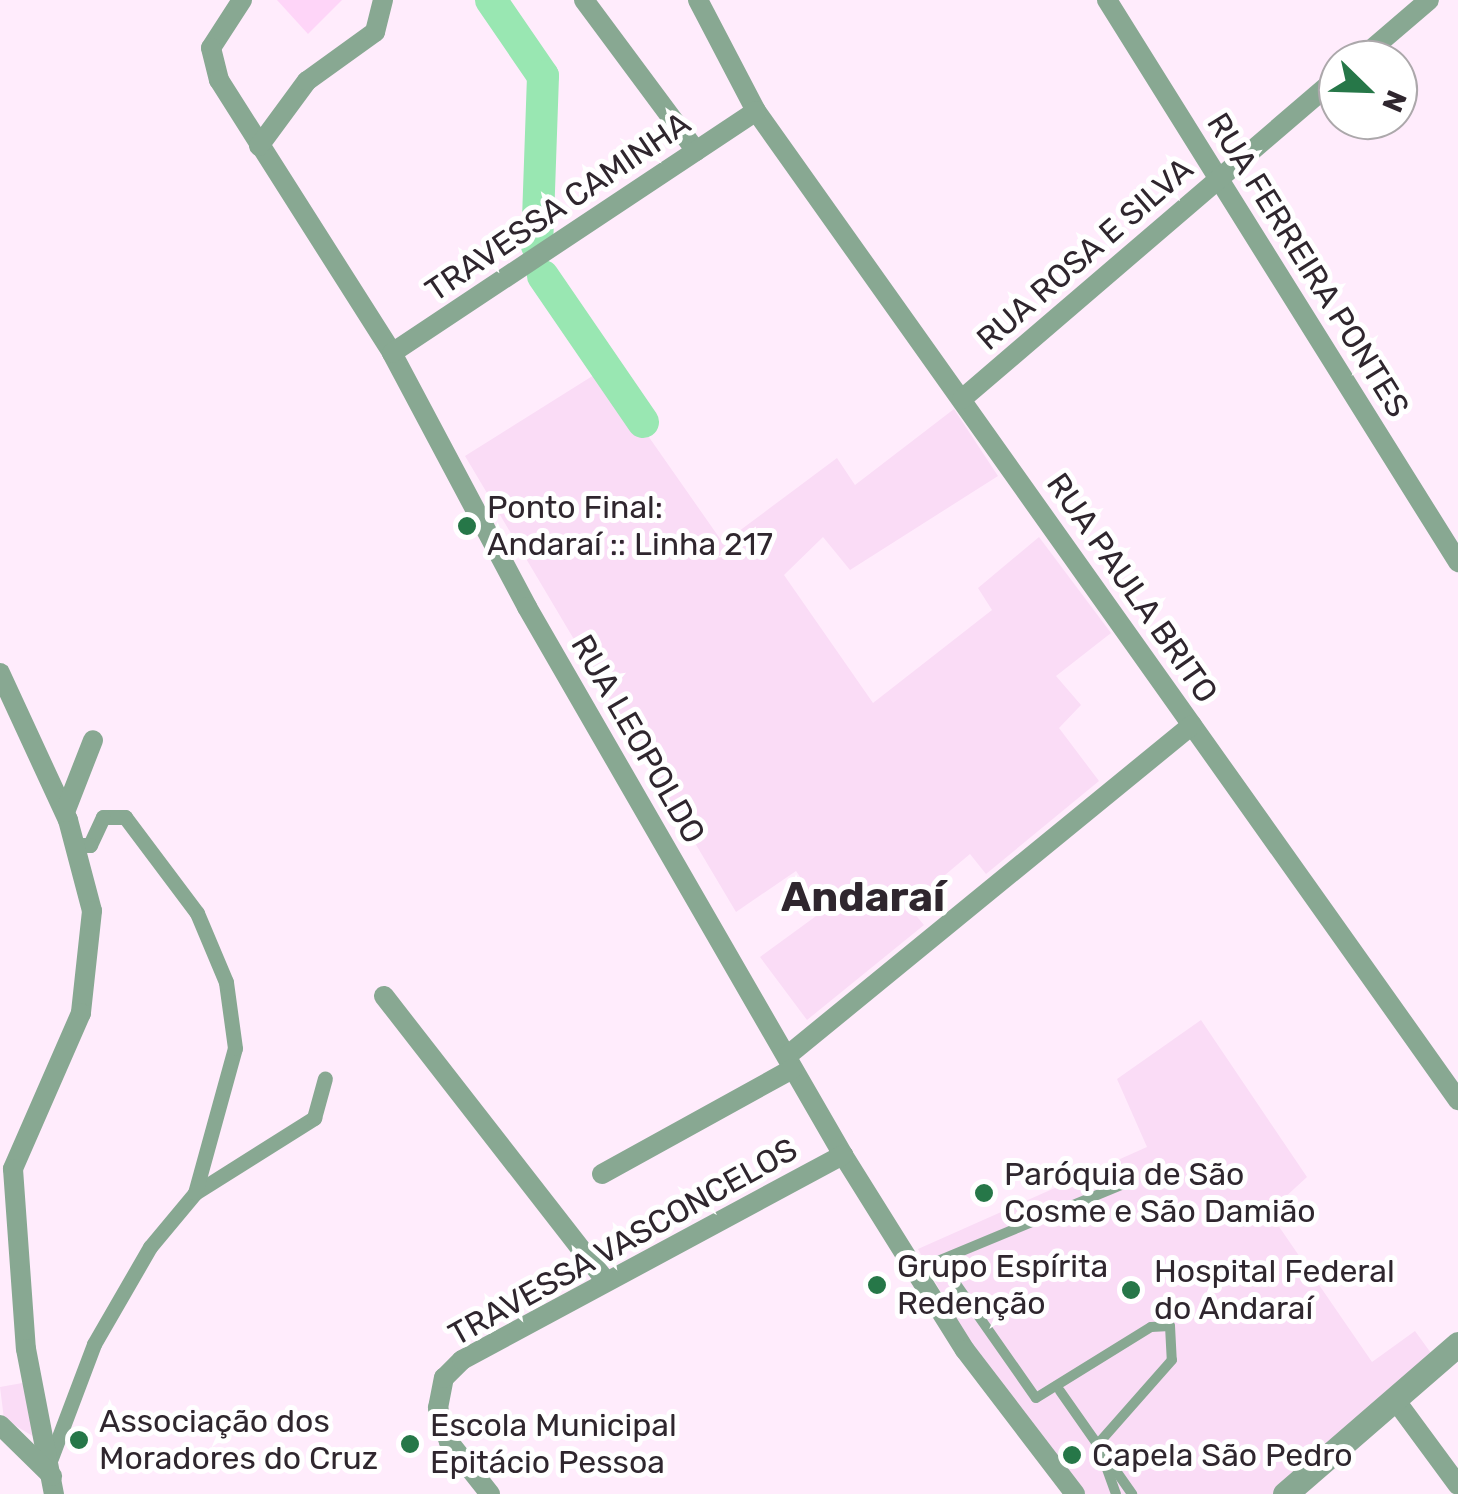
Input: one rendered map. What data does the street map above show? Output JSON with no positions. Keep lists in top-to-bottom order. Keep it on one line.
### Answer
{"streets":{"street":["TRAVESSA CAMINHA","RUA ROSA E SILVA","RUA FERREIRA PONTES","RUA PAULA BRITO","RUA LEOPOLDO","TRAVESSA VASCONCELOS"]},"crossings":[["TRAVESSA CAMINHA","RUA PAULA BRITO"],["TRAVESSA CAMINHA","RUA LEOPOLDO"],["RUA ROSA E SILVA","RUA FERREIRA PONTES"],["RUA ROSA E SILVA","RUA PAULA BRITO"],["RUA LEOPOLDO","TRAVESSA VASCONCELOS"]],"districts":["Andaraí"],"places":["Ponto Final: Andaraí :: Linha 217","Paróquia de São Cosme e São Damião","Grupo Espírita Redenção","Hospital Federal do Andaraí","Associação dos Moradores do Cruz","Escola Municipal Epitácio Pessoa","Capela São Pedro"],"north":"bottom right"}
